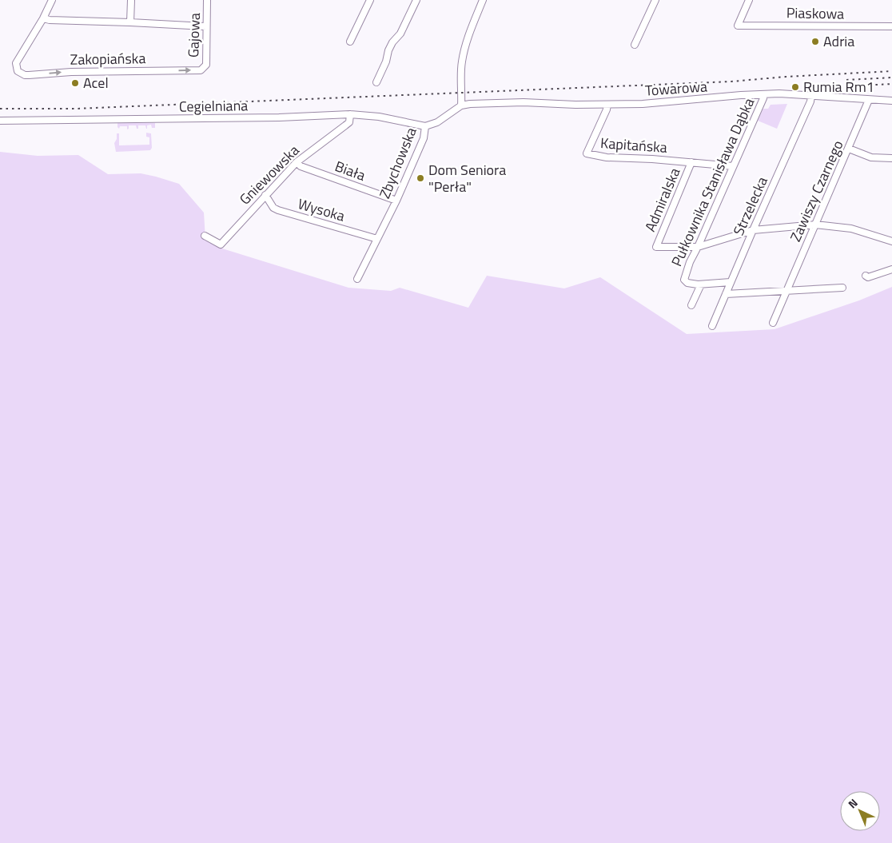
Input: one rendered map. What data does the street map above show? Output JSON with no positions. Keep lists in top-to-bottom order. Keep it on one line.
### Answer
{"streets":{"street":["Piaskowa","Gajowa","Zakopiańska","Towarowa","Cegielniana","Kapitańska","Zbychowska","Biała","Gniewowska","Pułkownika Stanisława Dąbka","Zawiszy Czarnego","Admiralska","Strzelecka","Wysoka"]},"crossings":[["Gajowa","Zakopiańska"],["Towarowa","Kapitańska"],["Towarowa","Zbychowska"],["Towarowa","Pułkownika Stanisława Dąbka"],["Towarowa","Zawiszy Czarnego"],["Towarowa","Strzelecka"],["Cegielniana","Zbychowska"],["Cegielniana","Gniewowska"],["Kapitańska","Pułkownika Stanisława Dąbka"],["Kapitańska","Admiralska"],["Zbychowska","Biała"],["Zbychowska","Wysoka"],["Biała","Gniewowska"],["Gniewowska","Wysoka"],["Pułkownika Stanisława Dąbka","Admiralska"],["Pułkownika Stanisława Dąbka","Strzelecka"]],"places":["Adria","Acel","Rumia Rm1","Dom Seniora \"Perła\""],"north":"top left"}
